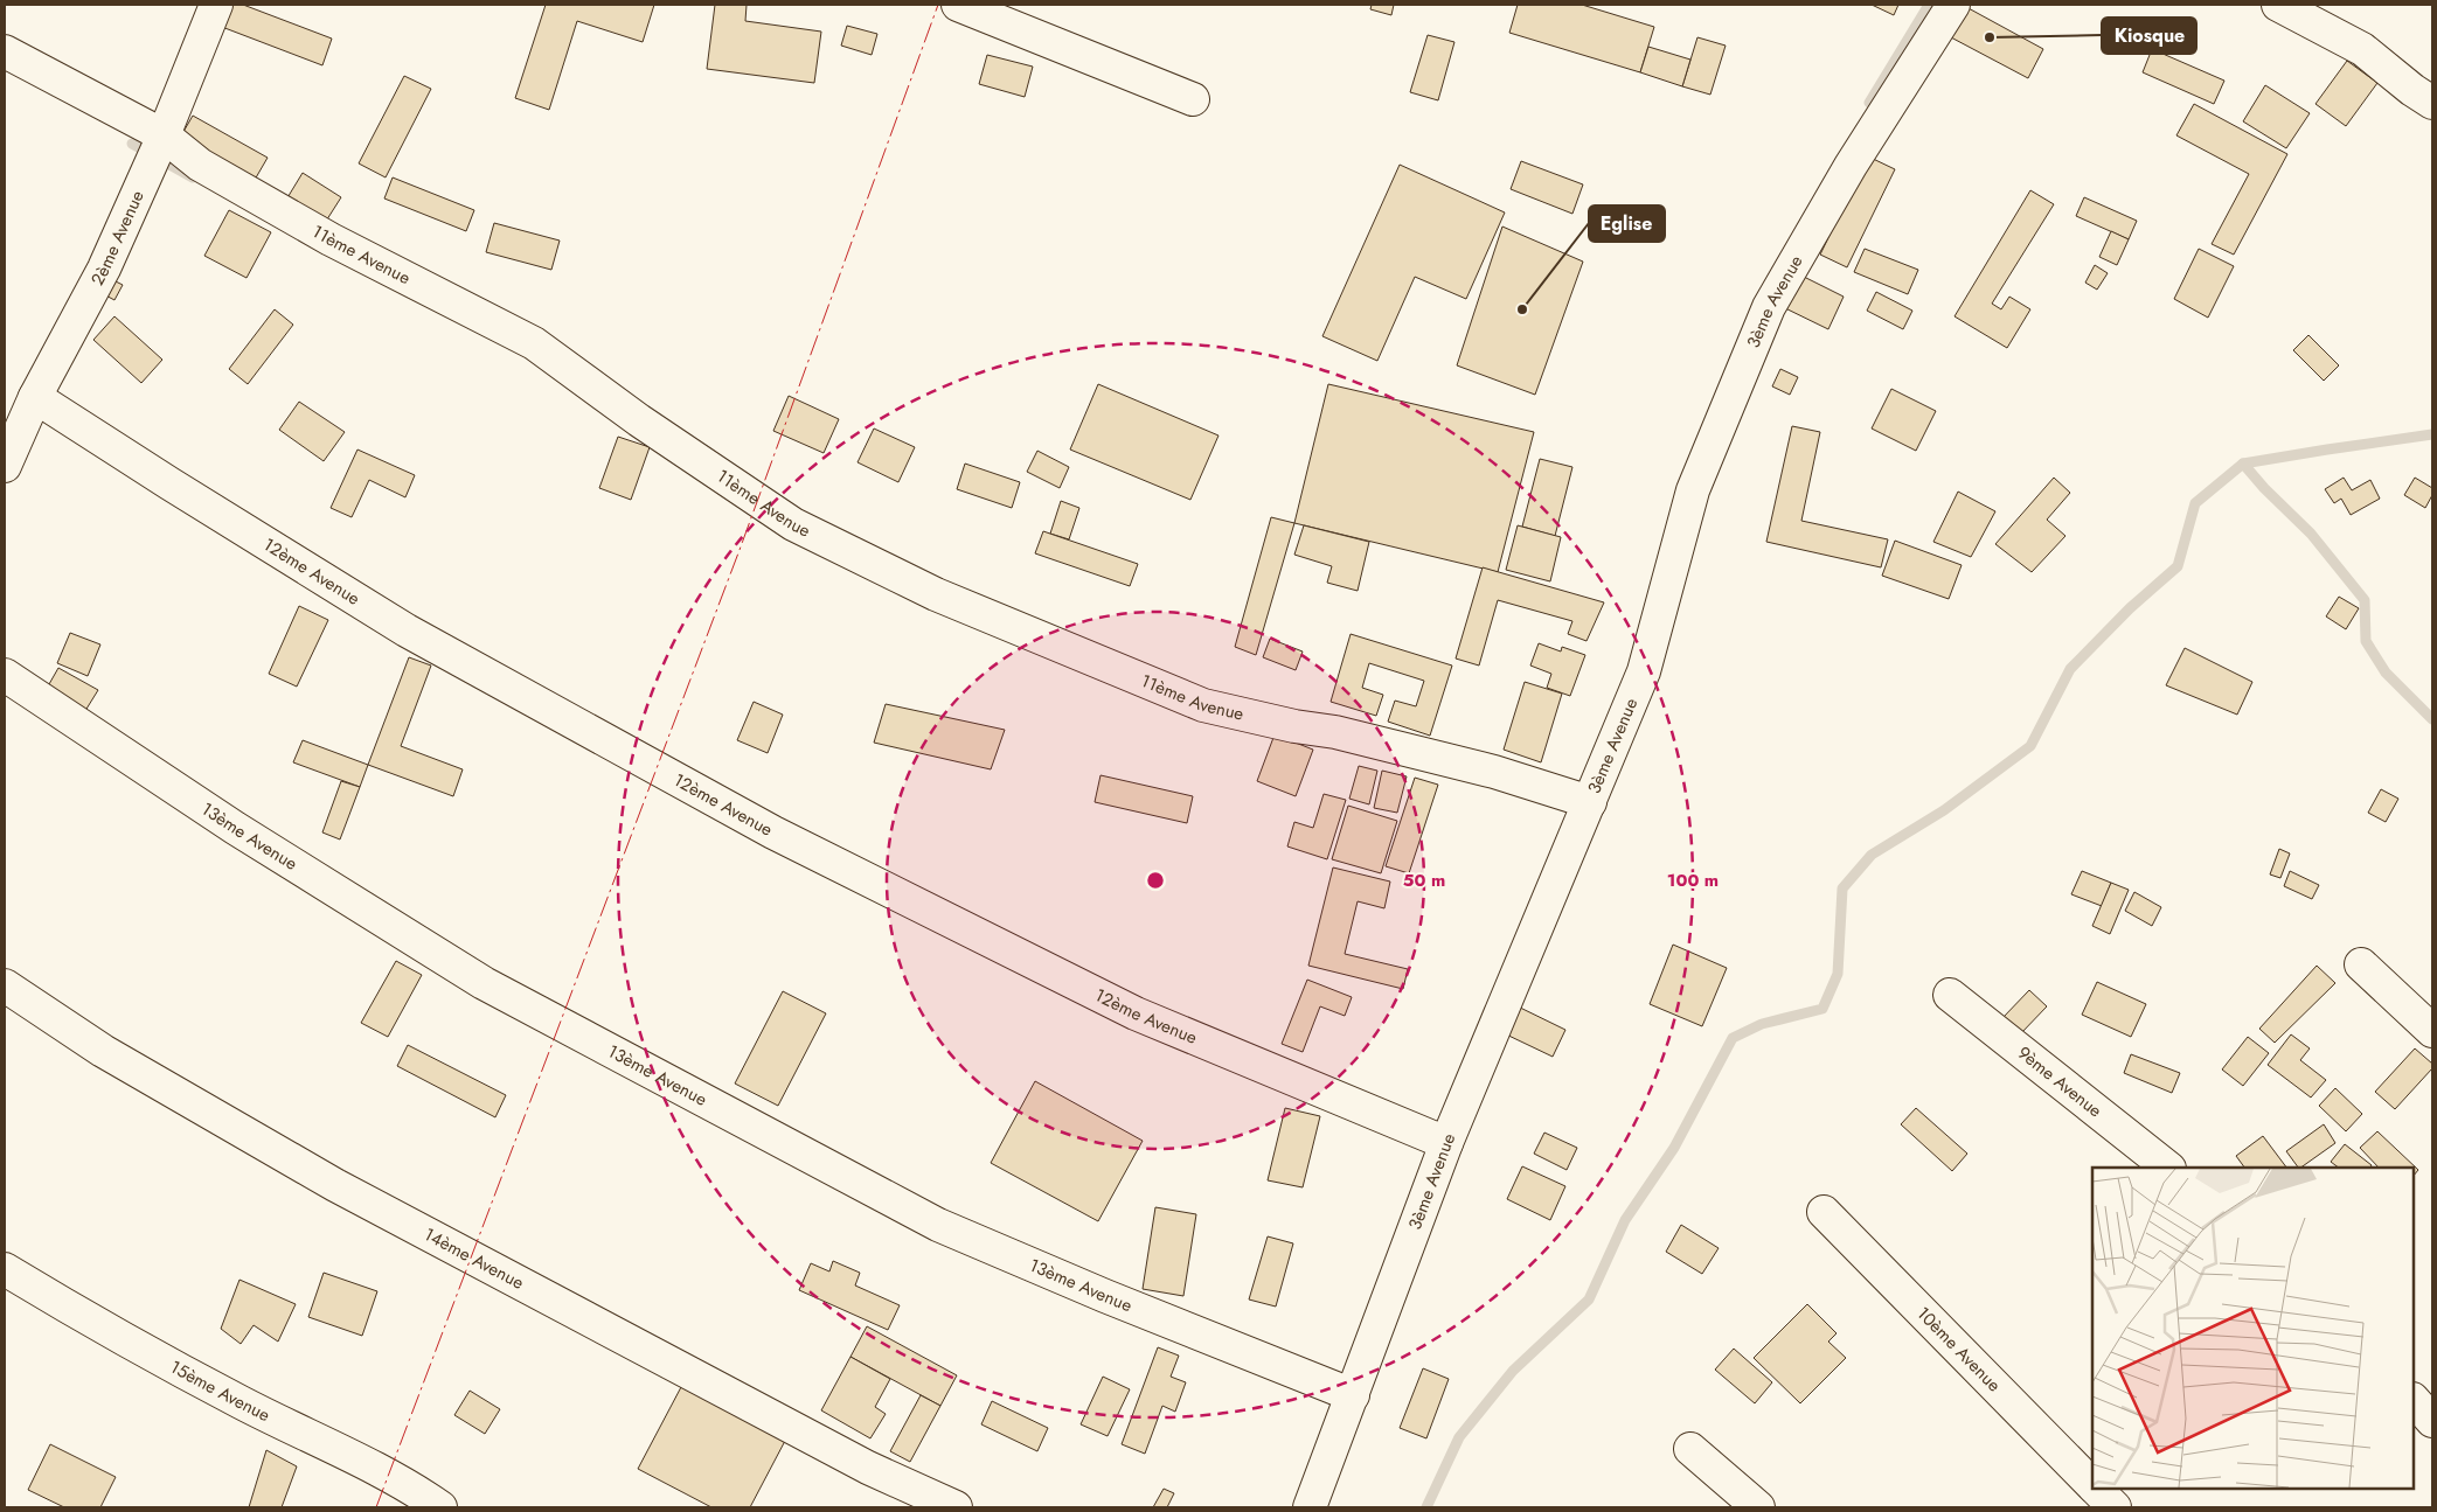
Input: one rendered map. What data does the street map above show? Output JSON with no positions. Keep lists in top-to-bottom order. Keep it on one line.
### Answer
{"streets":{"street":["2ème Avenue","11ème Avenue","3ème Avenue","12ème Avenue","13ème Avenue","9ème Avenue","14ème Avenue","10ème Avenue","15ème Avenue"]},"crossings":[["2ème Avenue","11ème Avenue"],["2ème Avenue","12ème Avenue"],["11ème Avenue","3ème Avenue"],["3ème Avenue","12ème Avenue"],["3ème Avenue","13ème Avenue"]],"places":["Kiosque","Eglise"],"rings":["50 m","100 m"]}
